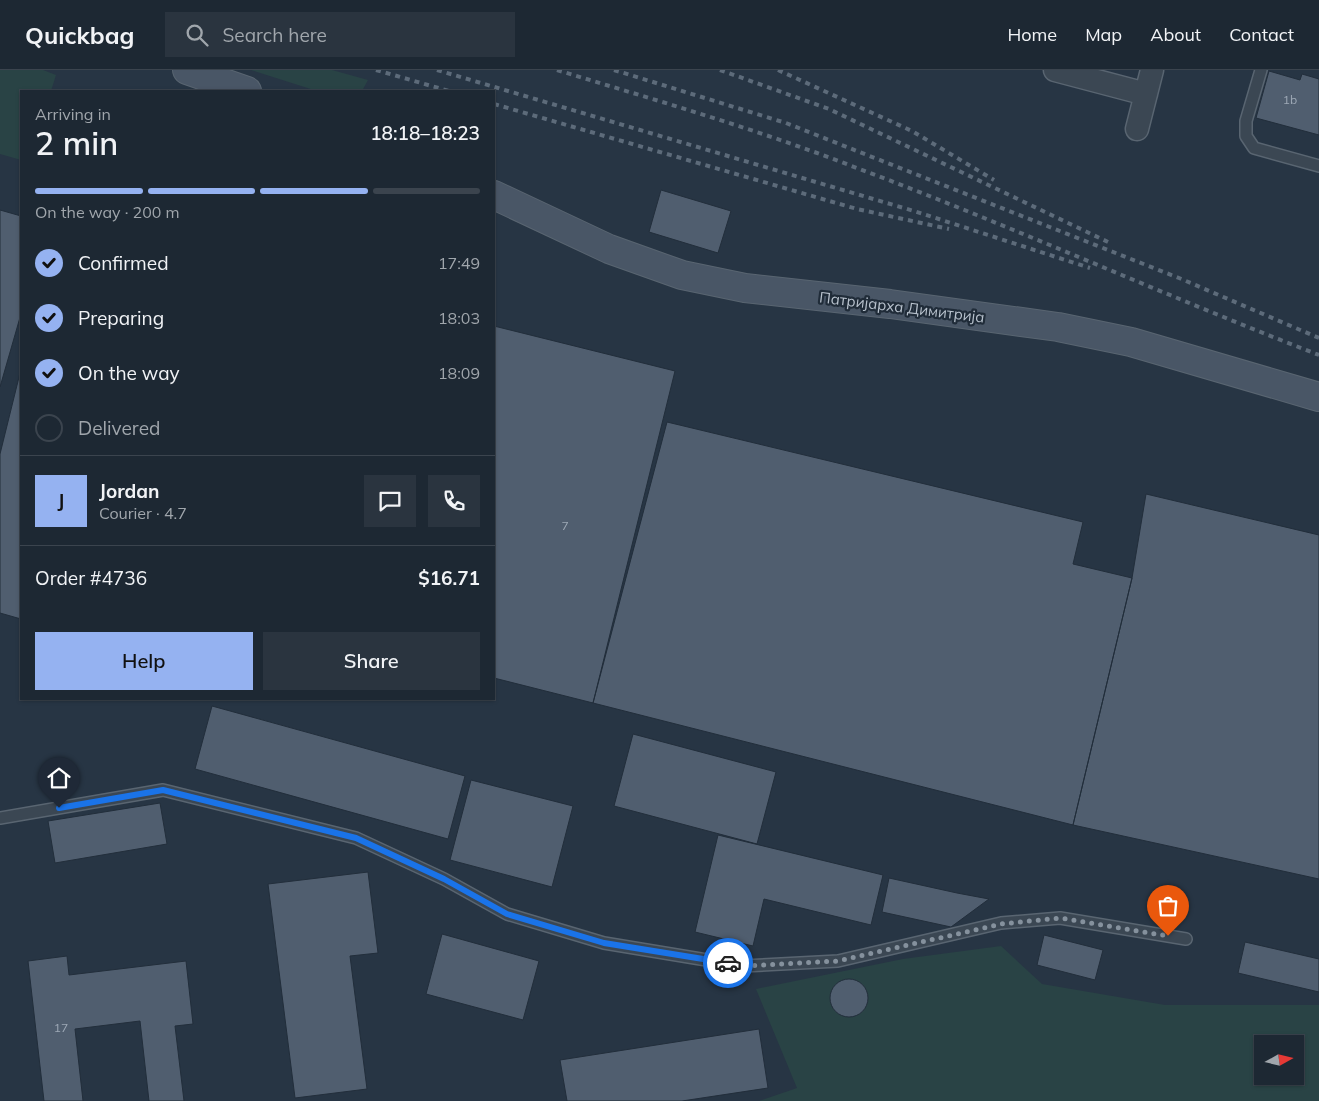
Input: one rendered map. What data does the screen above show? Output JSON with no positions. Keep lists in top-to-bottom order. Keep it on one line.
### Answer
{"streets":{"main road":["Патријарха Димитрија"]},"house_numbers":["1b","7","17"],"north":"right","page":{"header":"Quickbag","search":"Search here","nav":["Home","Map","About","Contact"],"heading":["2 min","Arriving in","18:18–18:23"],"panel":["Jordan","Courier · 4.7","Order #4736","$16.71"],"bar":"On the way · 200 m","list":[["Confirmed","17:49"],["Preparing","18:03"],["On the way","18:09"],"Delivered"],"round":"J","buttons":["Help","Share"]}}
